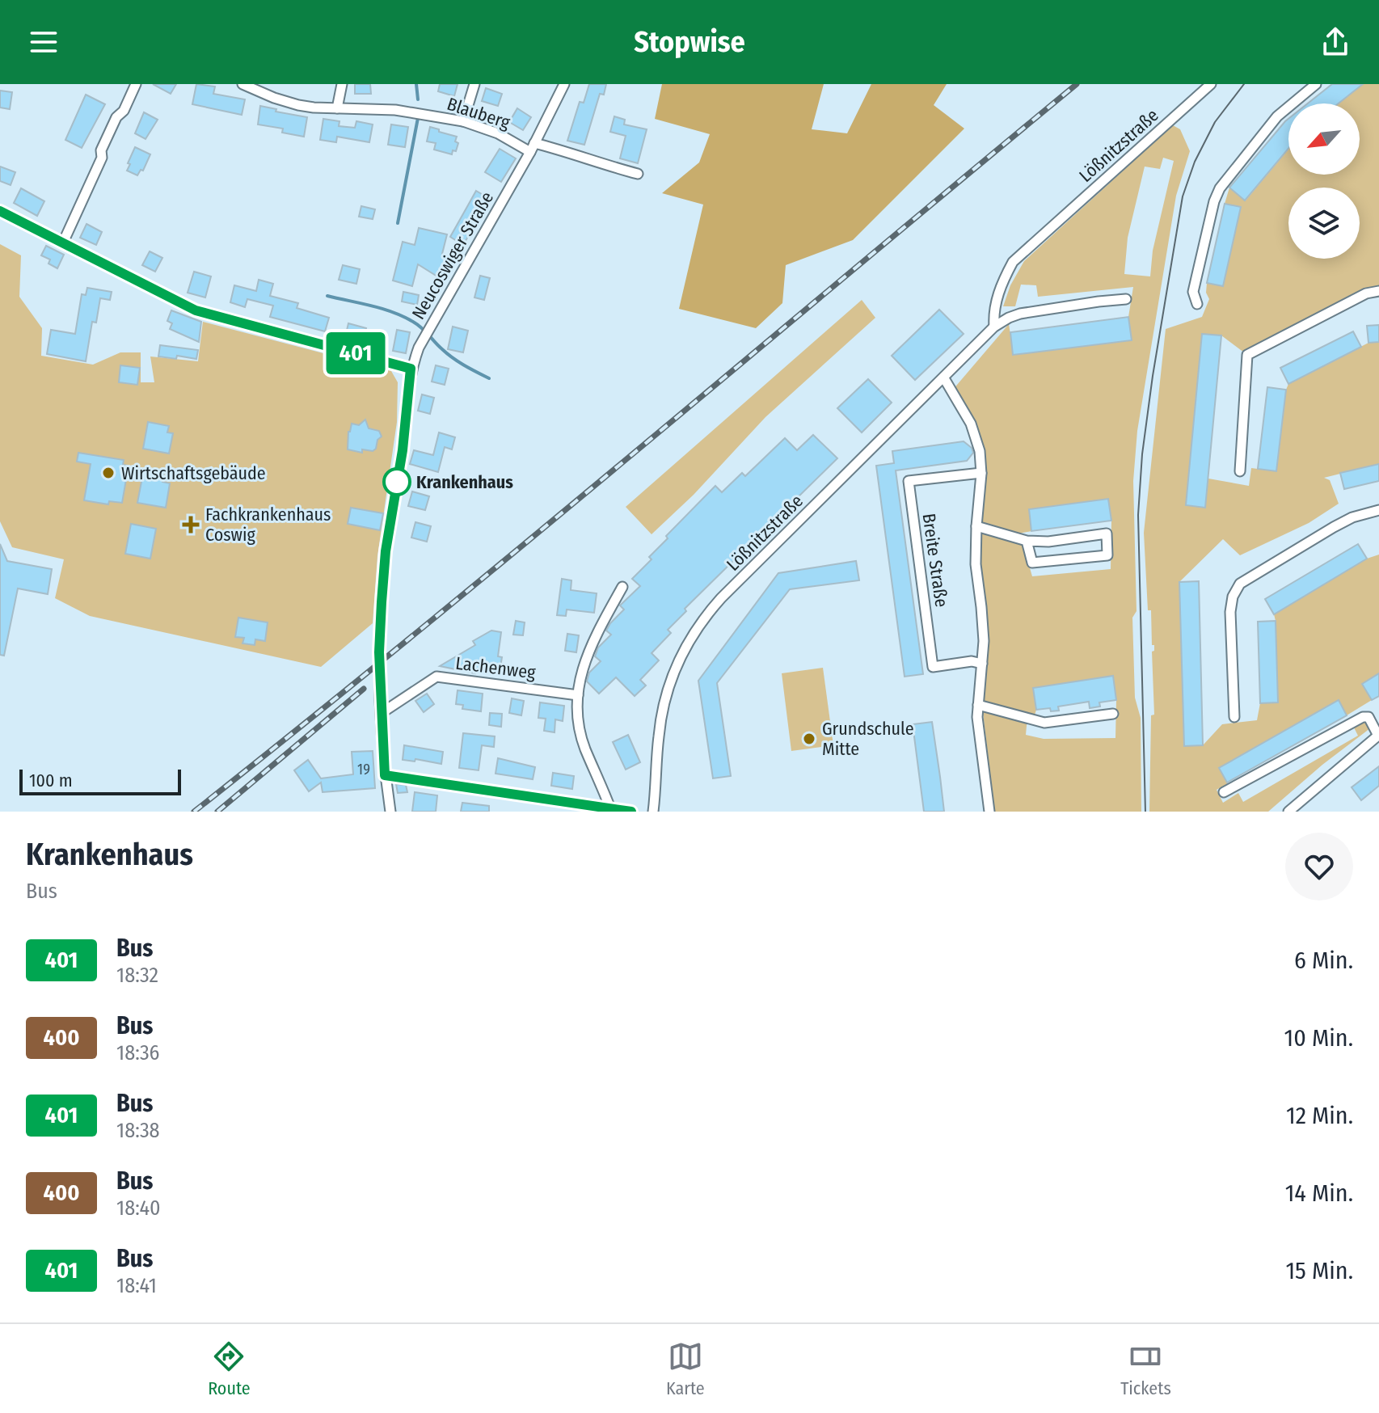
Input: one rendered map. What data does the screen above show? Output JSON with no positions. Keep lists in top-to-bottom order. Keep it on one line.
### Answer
{"streets":{"street":["Blauberg","Lößnitzstraße","Neucoswiger Straße","Breite Straße","Lachenweg"]},"crossings":[["Blauberg","Neucoswiger Straße"],["Neucoswiger Straße","Lachenweg"]],"places":{"other":["Wirtschaftsgebäude","Krankenhaus","Grundschule Mitte"],"health":["Fachkrankenhaus Coswig"]},"lines":["bus line 401"],"house_numbers":["19"],"scale_bar":"100 m","north":"bottom left","page":{"header":"Stopwise","on_map":"401","scale":"100 m","heading":["Krankenhaus","Bus"],"list":[{"mark":"401","name":"Bus","note":"18:32","value":"6 Min."},{"mark":"400","name":"Bus","note":"18:36","value":"10 Min."},{"mark":"401","name":"Bus","note":"18:38","value":"12 Min."},{"mark":"400","name":"Bus","note":"18:40","value":"14 Min."},{"mark":"401","name":"Bus","note":"18:41","value":"15 Min."}],"tabs":["Route","Karte","Tickets"]}}
